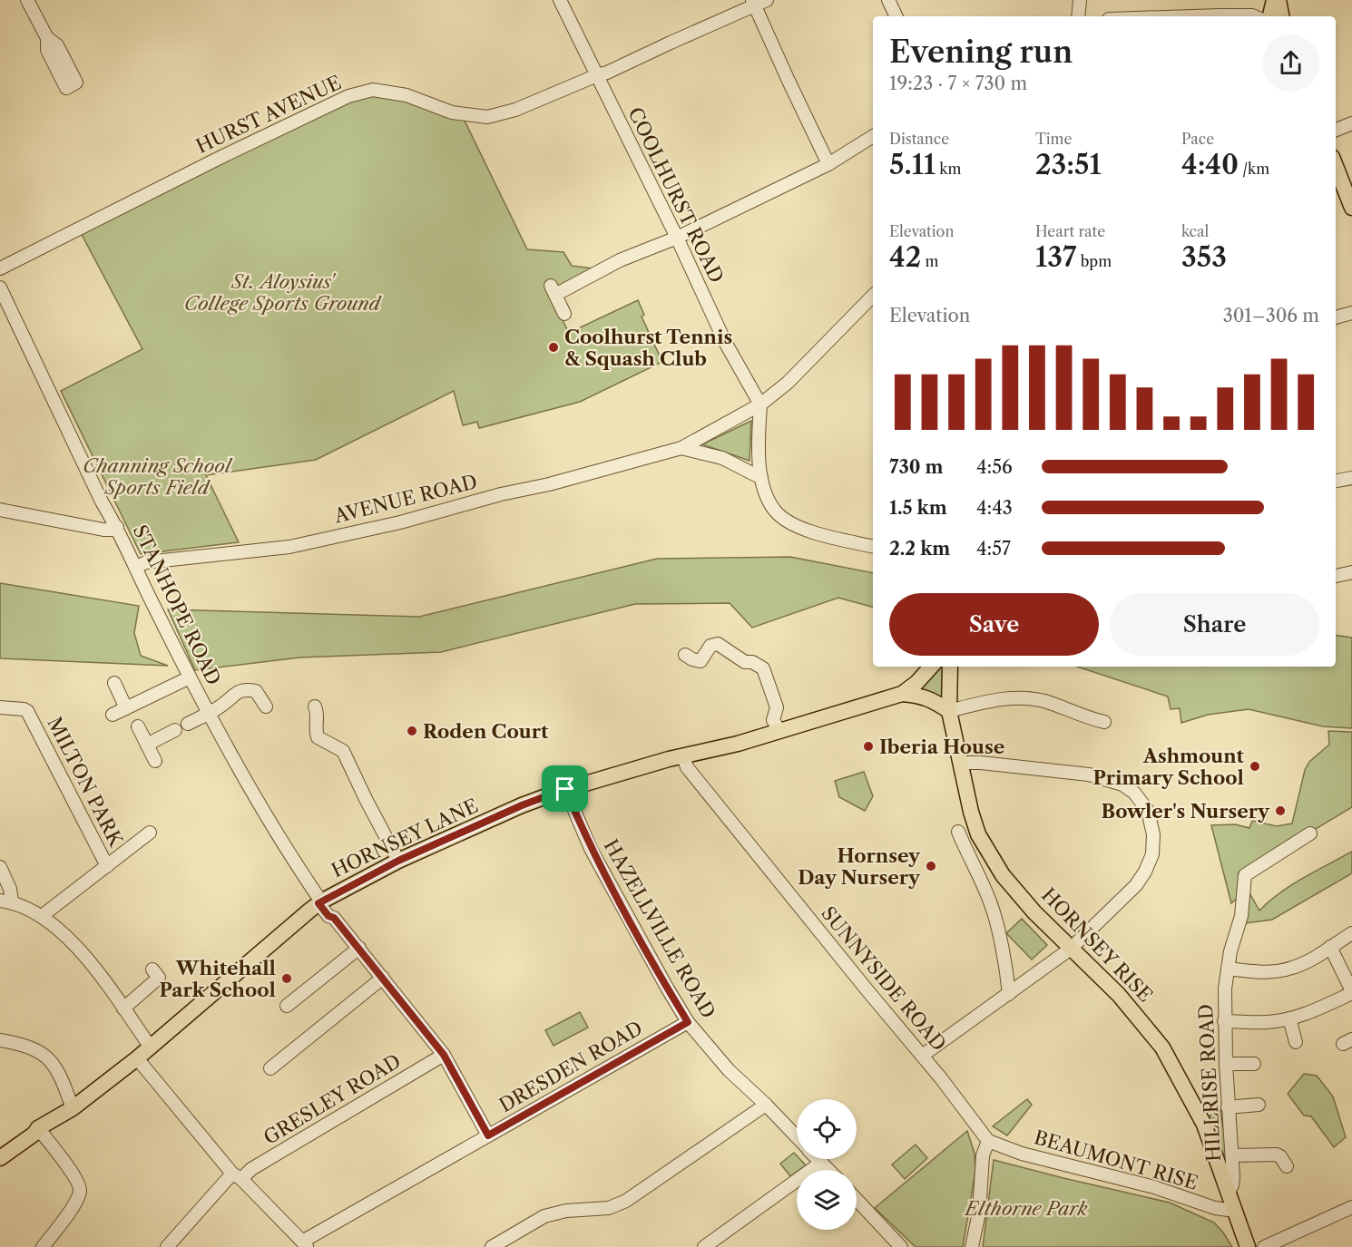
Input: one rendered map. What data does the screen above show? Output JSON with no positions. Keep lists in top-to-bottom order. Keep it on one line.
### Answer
{"streets":{"main road":["HORNSEY LANE","HORNSEY RISE"],"street":["HURST AVENUE","COOLHURST ROAD","AVENUE ROAD","STANHOPE ROAD","MILTON PARK","HAZELLVILLE ROAD","SUNNYSIDE ROAD","DRESDEN ROAD","HILLRISE ROAD","GRESLEY ROAD","BEAUMONT RISE"]},"crossings":[["HURST AVENUE","COOLHURST ROAD"],["COOLHURST ROAD","AVENUE ROAD"],["AVENUE ROAD","STANHOPE ROAD"],["STANHOPE ROAD","HORNSEY LANE"],["STANHOPE ROAD","DRESDEN ROAD"],["STANHOPE ROAD","GRESLEY ROAD"],["HORNSEY LANE","HAZELLVILLE ROAD"],["HORNSEY LANE","HORNSEY RISE"],["HORNSEY LANE","SUNNYSIDE ROAD"],["HAZELLVILLE ROAD","DRESDEN ROAD"],["HORNSEY RISE","HILLRISE ROAD"],["HORNSEY RISE","BEAUMONT RISE"],["SUNNYSIDE ROAD","BEAUMONT RISE"]],"parks":["St. Aloysius' College Sports Ground","Channing School Sports Field","Elthorne Park"],"places":["Coolhurst Tennis & Squash Club","Roden Court","Iberia House","Ashmount Primary School","Bowler's Nursery","Hornsey Day Nursery","Whitehall Park School"],"page":{"heading":["Evening run","19:23 · 7 × 730 m"],"stats":[["Distance","5.11 km"],["Time","23:51"],["Pace","4:40 /km"],["Elevation","42 m"],["Heart rate","137 bpm"],["kcal","353"]],"chart":["Elevation","301–306 m"],"list":[{"name":"730 m","note":"4:56"},{"name":"1.5 km","note":"4:43"},{"name":"2.2 km","note":"4:57"}],"buttons":["Save","Share"]}}
